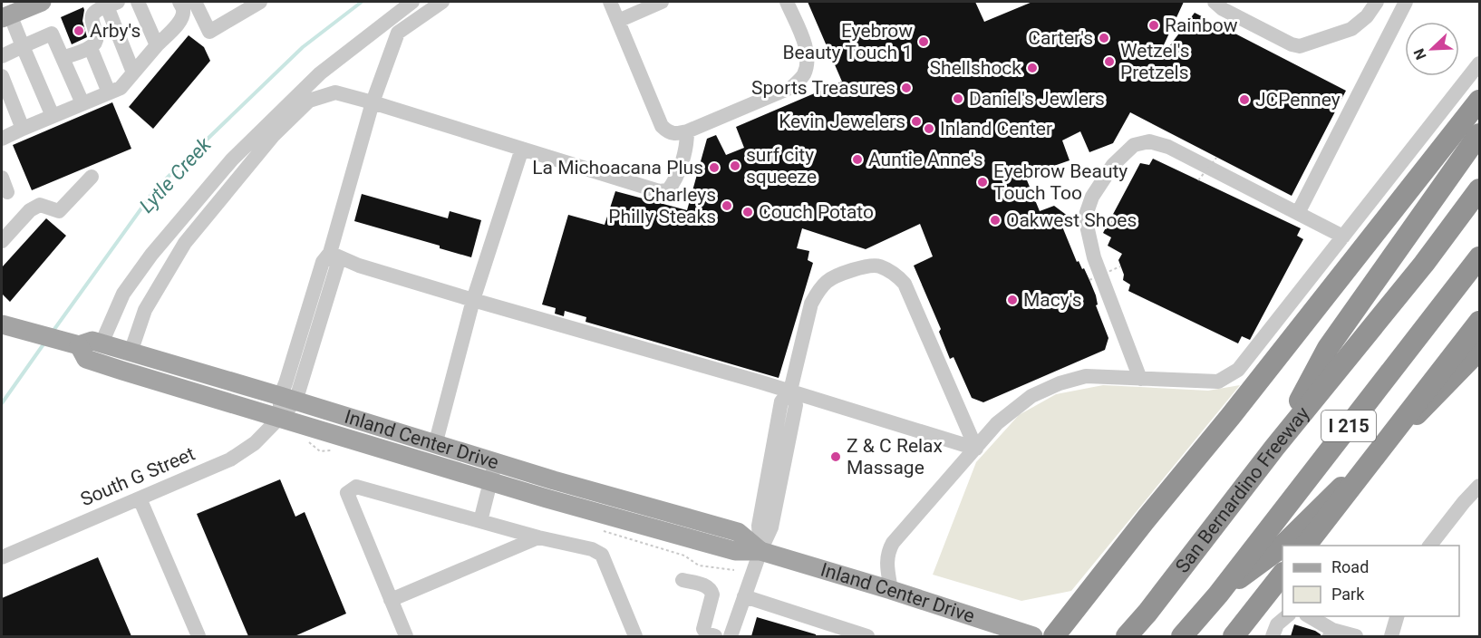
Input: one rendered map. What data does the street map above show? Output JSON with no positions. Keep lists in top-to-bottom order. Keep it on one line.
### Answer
{"streets":{"highway":["I 215","San Bernardino Freeway"],"main road":["Inland Center Drive"],"street":["South G Street"]},"crossings":[["Inland Center Drive","South G Street"]],"water":["Lytle Creek"],"places":["Rainbow","Arby's","Carter's","Eyebrow Beauty Touch 1","Wetzel's Pretzels","Shellshock","Sports Treasures","Daniel's Jewlers","JCPenney","Kevin Jewelers","Inland Center","Auntie Anne's","surf city squeeze","La Michoacana Plus","Eyebrow Beauty Touch Too","Charleys Philly Steaks","Couch Potato","Oakwest Shoes","Macy's","Z & C Relax Massage"],"legend":["Road","Park"],"north":"bottom left"}
